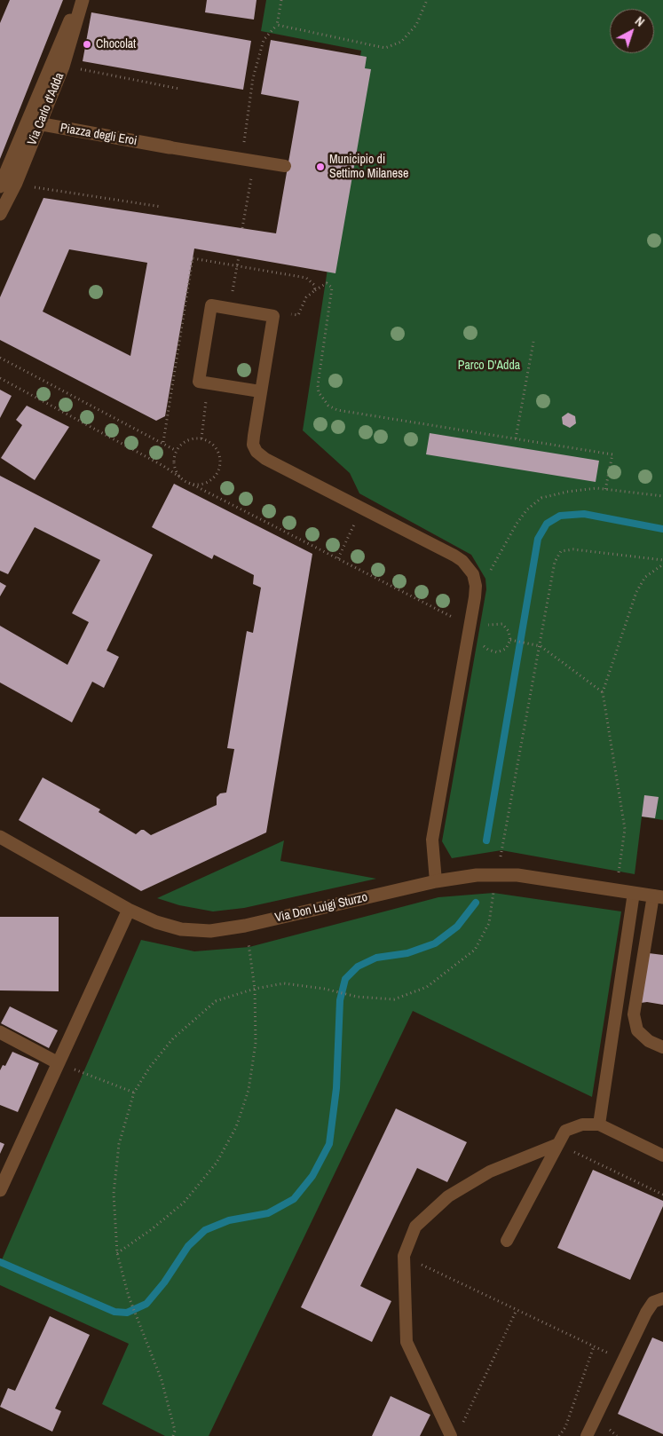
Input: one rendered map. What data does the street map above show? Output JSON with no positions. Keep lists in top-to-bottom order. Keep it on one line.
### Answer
{"streets":{"street":["Via Carlo d'Adda","Piazza degli Eroi","Via Don Luigi Sturzo"]},"crossings":[["Via Carlo d'Adda","Piazza degli Eroi"]],"parks":["Parco D'Adda"],"places":["Chocolat","Municipio di Settimo Milanese"],"north":"top right"}
